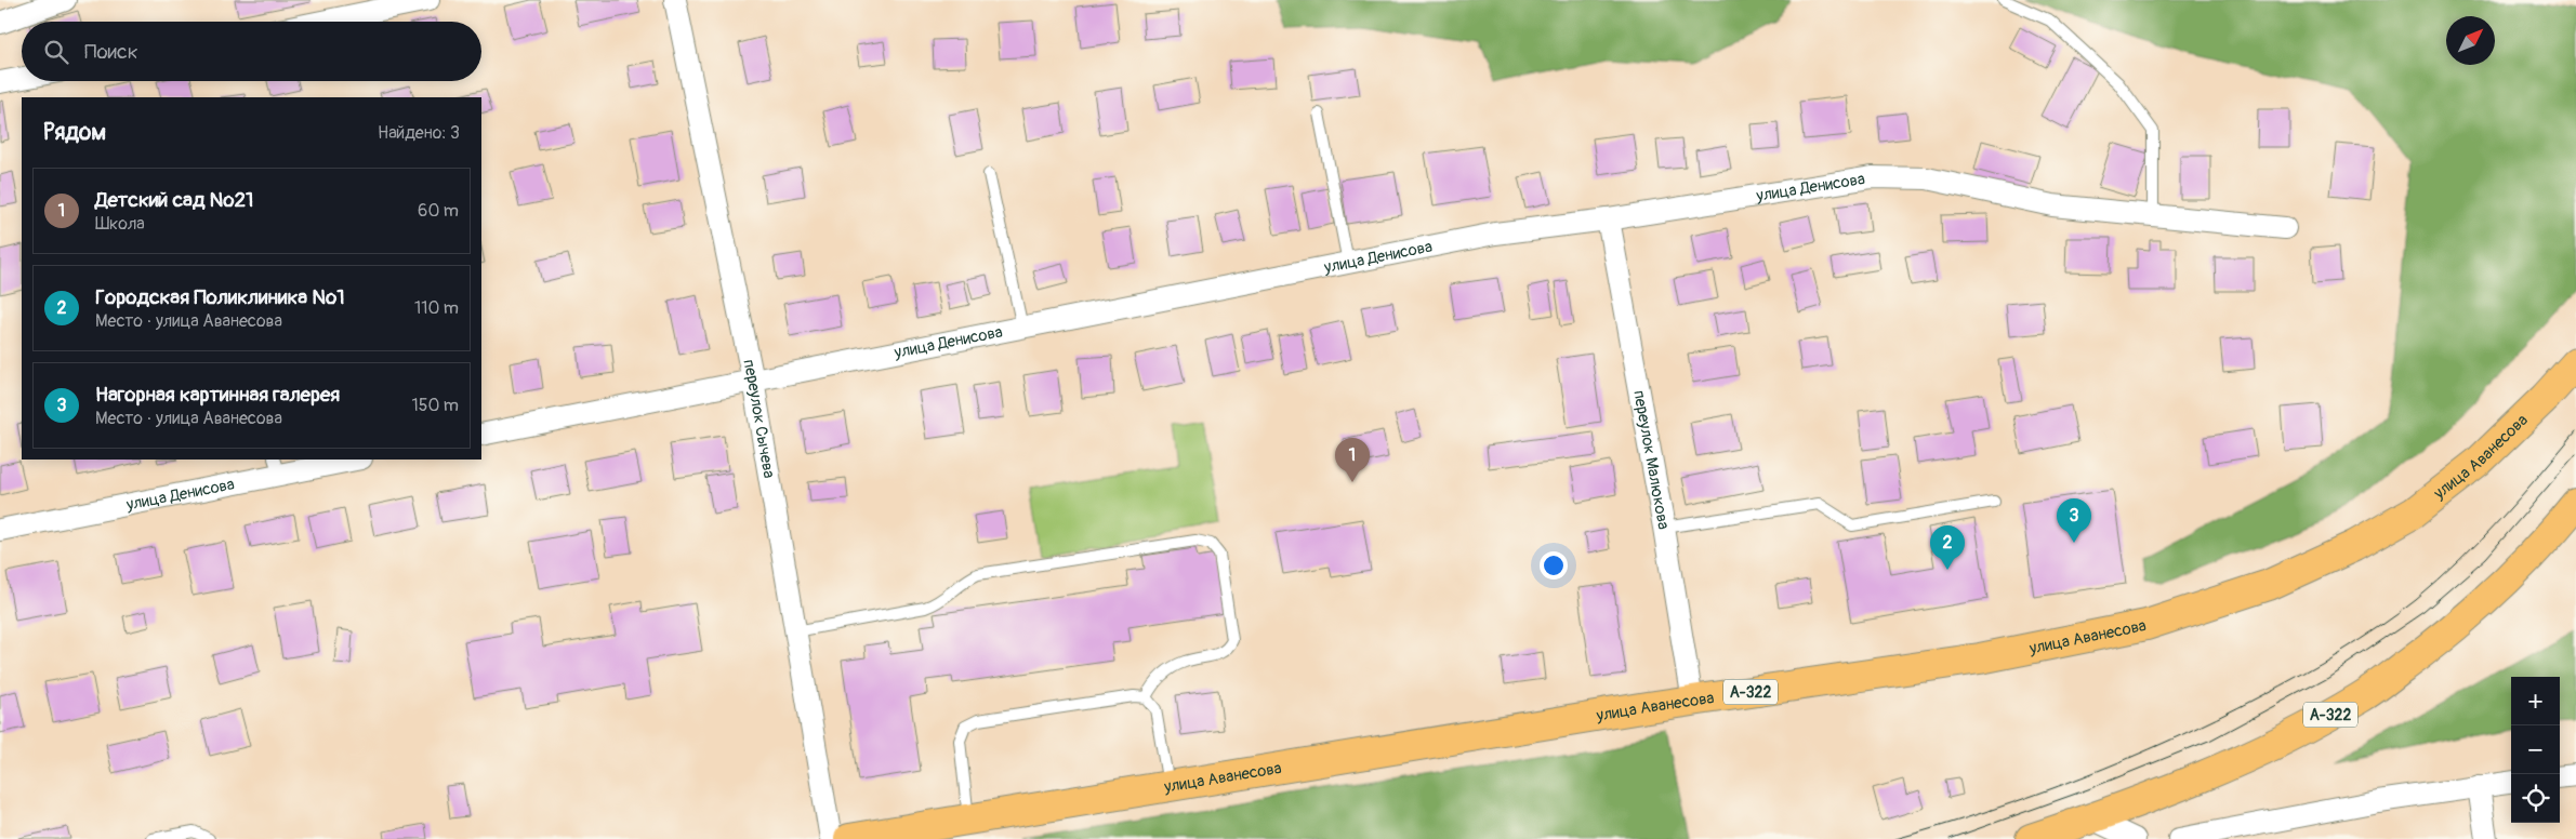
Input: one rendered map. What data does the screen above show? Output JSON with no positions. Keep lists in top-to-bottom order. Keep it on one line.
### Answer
{"streets":{"highway":["улица Аванесова","А-322"],"street":["улица Денисова","переулок Сычева","переулок Малюкова"]},"crossings":[["улица Денисова","переулок Сычева"],["улица Денисова","переулок Малюкова"],["улица Аванесова","переулок Малюкова"]],"north":"top right","page":{"search":"Поиск","heading":["Рядом","Найдено: 3"],"list":[{"mark":"1","name":"Детский сад №21","note":"Школа","value":"60 m"},{"mark":"2","name":"Городская Поликлиника №1","note":"Место · улица Аванесова","value":"110 m"},{"mark":"3","name":"Нагорная картинная галерея","note":"Место · улица Аванесова","value":"150 m"}],"pins":["1","3","2"],"map_buttons":["+","−"]}}
